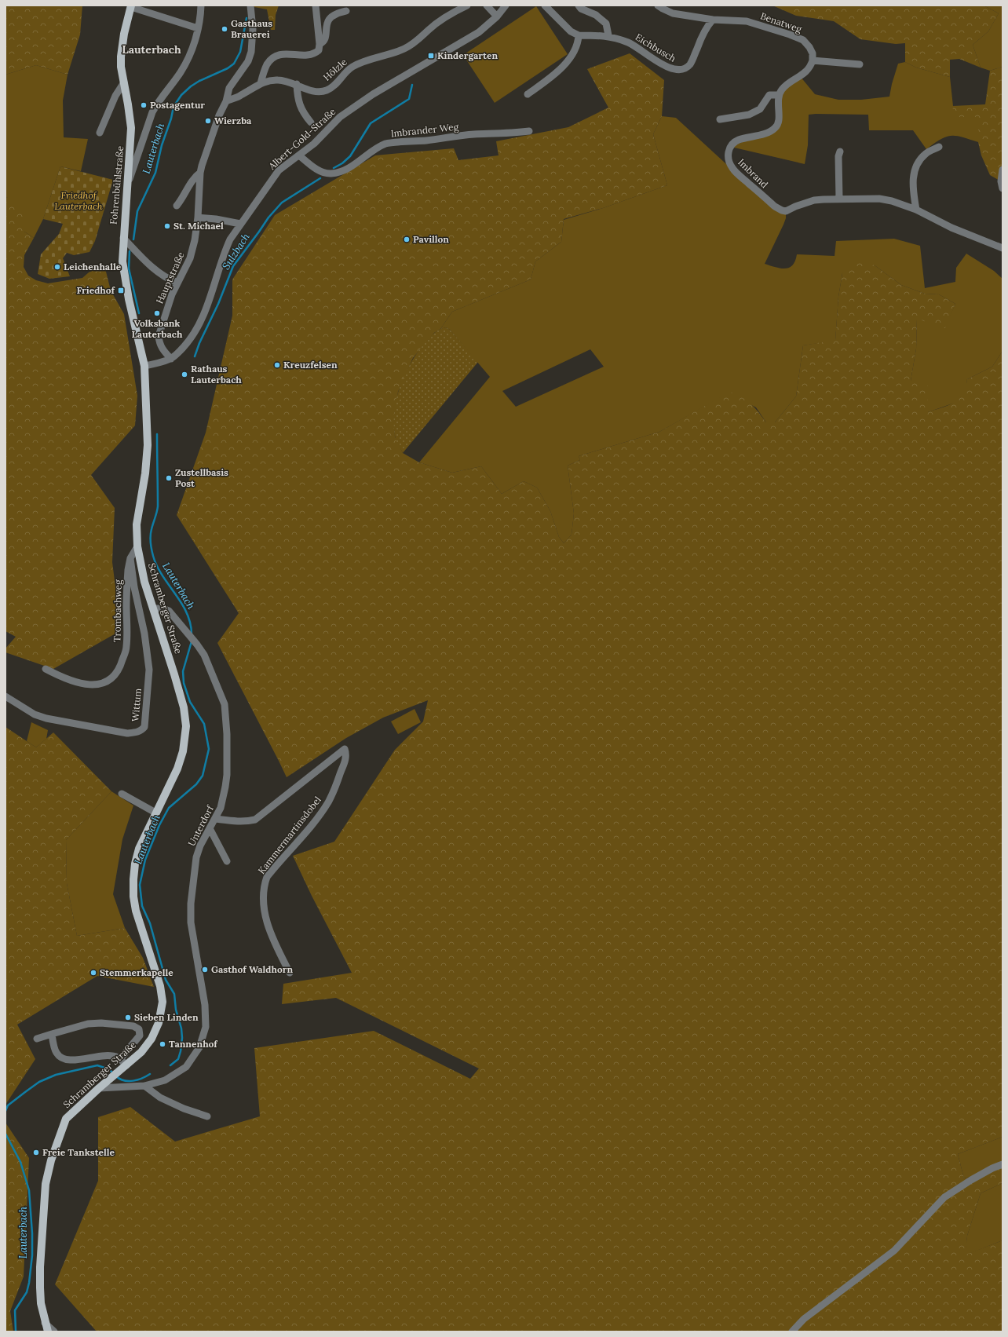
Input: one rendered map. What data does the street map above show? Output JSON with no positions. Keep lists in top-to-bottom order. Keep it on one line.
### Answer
{"streets":{"main road":["Fohrenbühlstraße","Schramberger Straße"],"street":["Benatweg","Eichbusch","Hölzle","Imbrander Weg","Albert-Gold-Straße","Imbrand","Hauptstraße","Trombachweg","Wittum","Unterdorf","Kammermartinsdobel"]},"crossings":[["Benatweg","Eichbusch"],["Hölzle","Hauptstraße"],["Imbrander Weg","Albert-Gold-Straße"],["Albert-Gold-Straße","Fohrenbühlstraße"],["Albert-Gold-Straße","Hauptstraße"],["Albert-Gold-Straße","Schramberger Straße"],["Fohrenbühlstraße","Schramberger Straße"],["Schramberger Straße","Trombachweg"],["Schramberger Straße","Unterdorf"],["Trombachweg","Wittum"],["Unterdorf","Kammermartinsdobel"]],"districts":["Lauterbach"],"water":["Lauterbach","Sulzbach"],"parks":["Friedhof Lauterbach"],"places":{"other":["Gasthaus Brauerei","Postagentur","Wierzba","St. Michael","Pavillon","Leichenhalle","Volksbank Lauterbach","Kreuzfelsen","Rathaus Lauterbach","Zustellbasis Post","Gasthof Waldhorn","Stemmerkapelle","Sieben Linden","Tannenhof","Freie Tankstelle"],"transit":["Kindergarten","Friedhof"]}}
